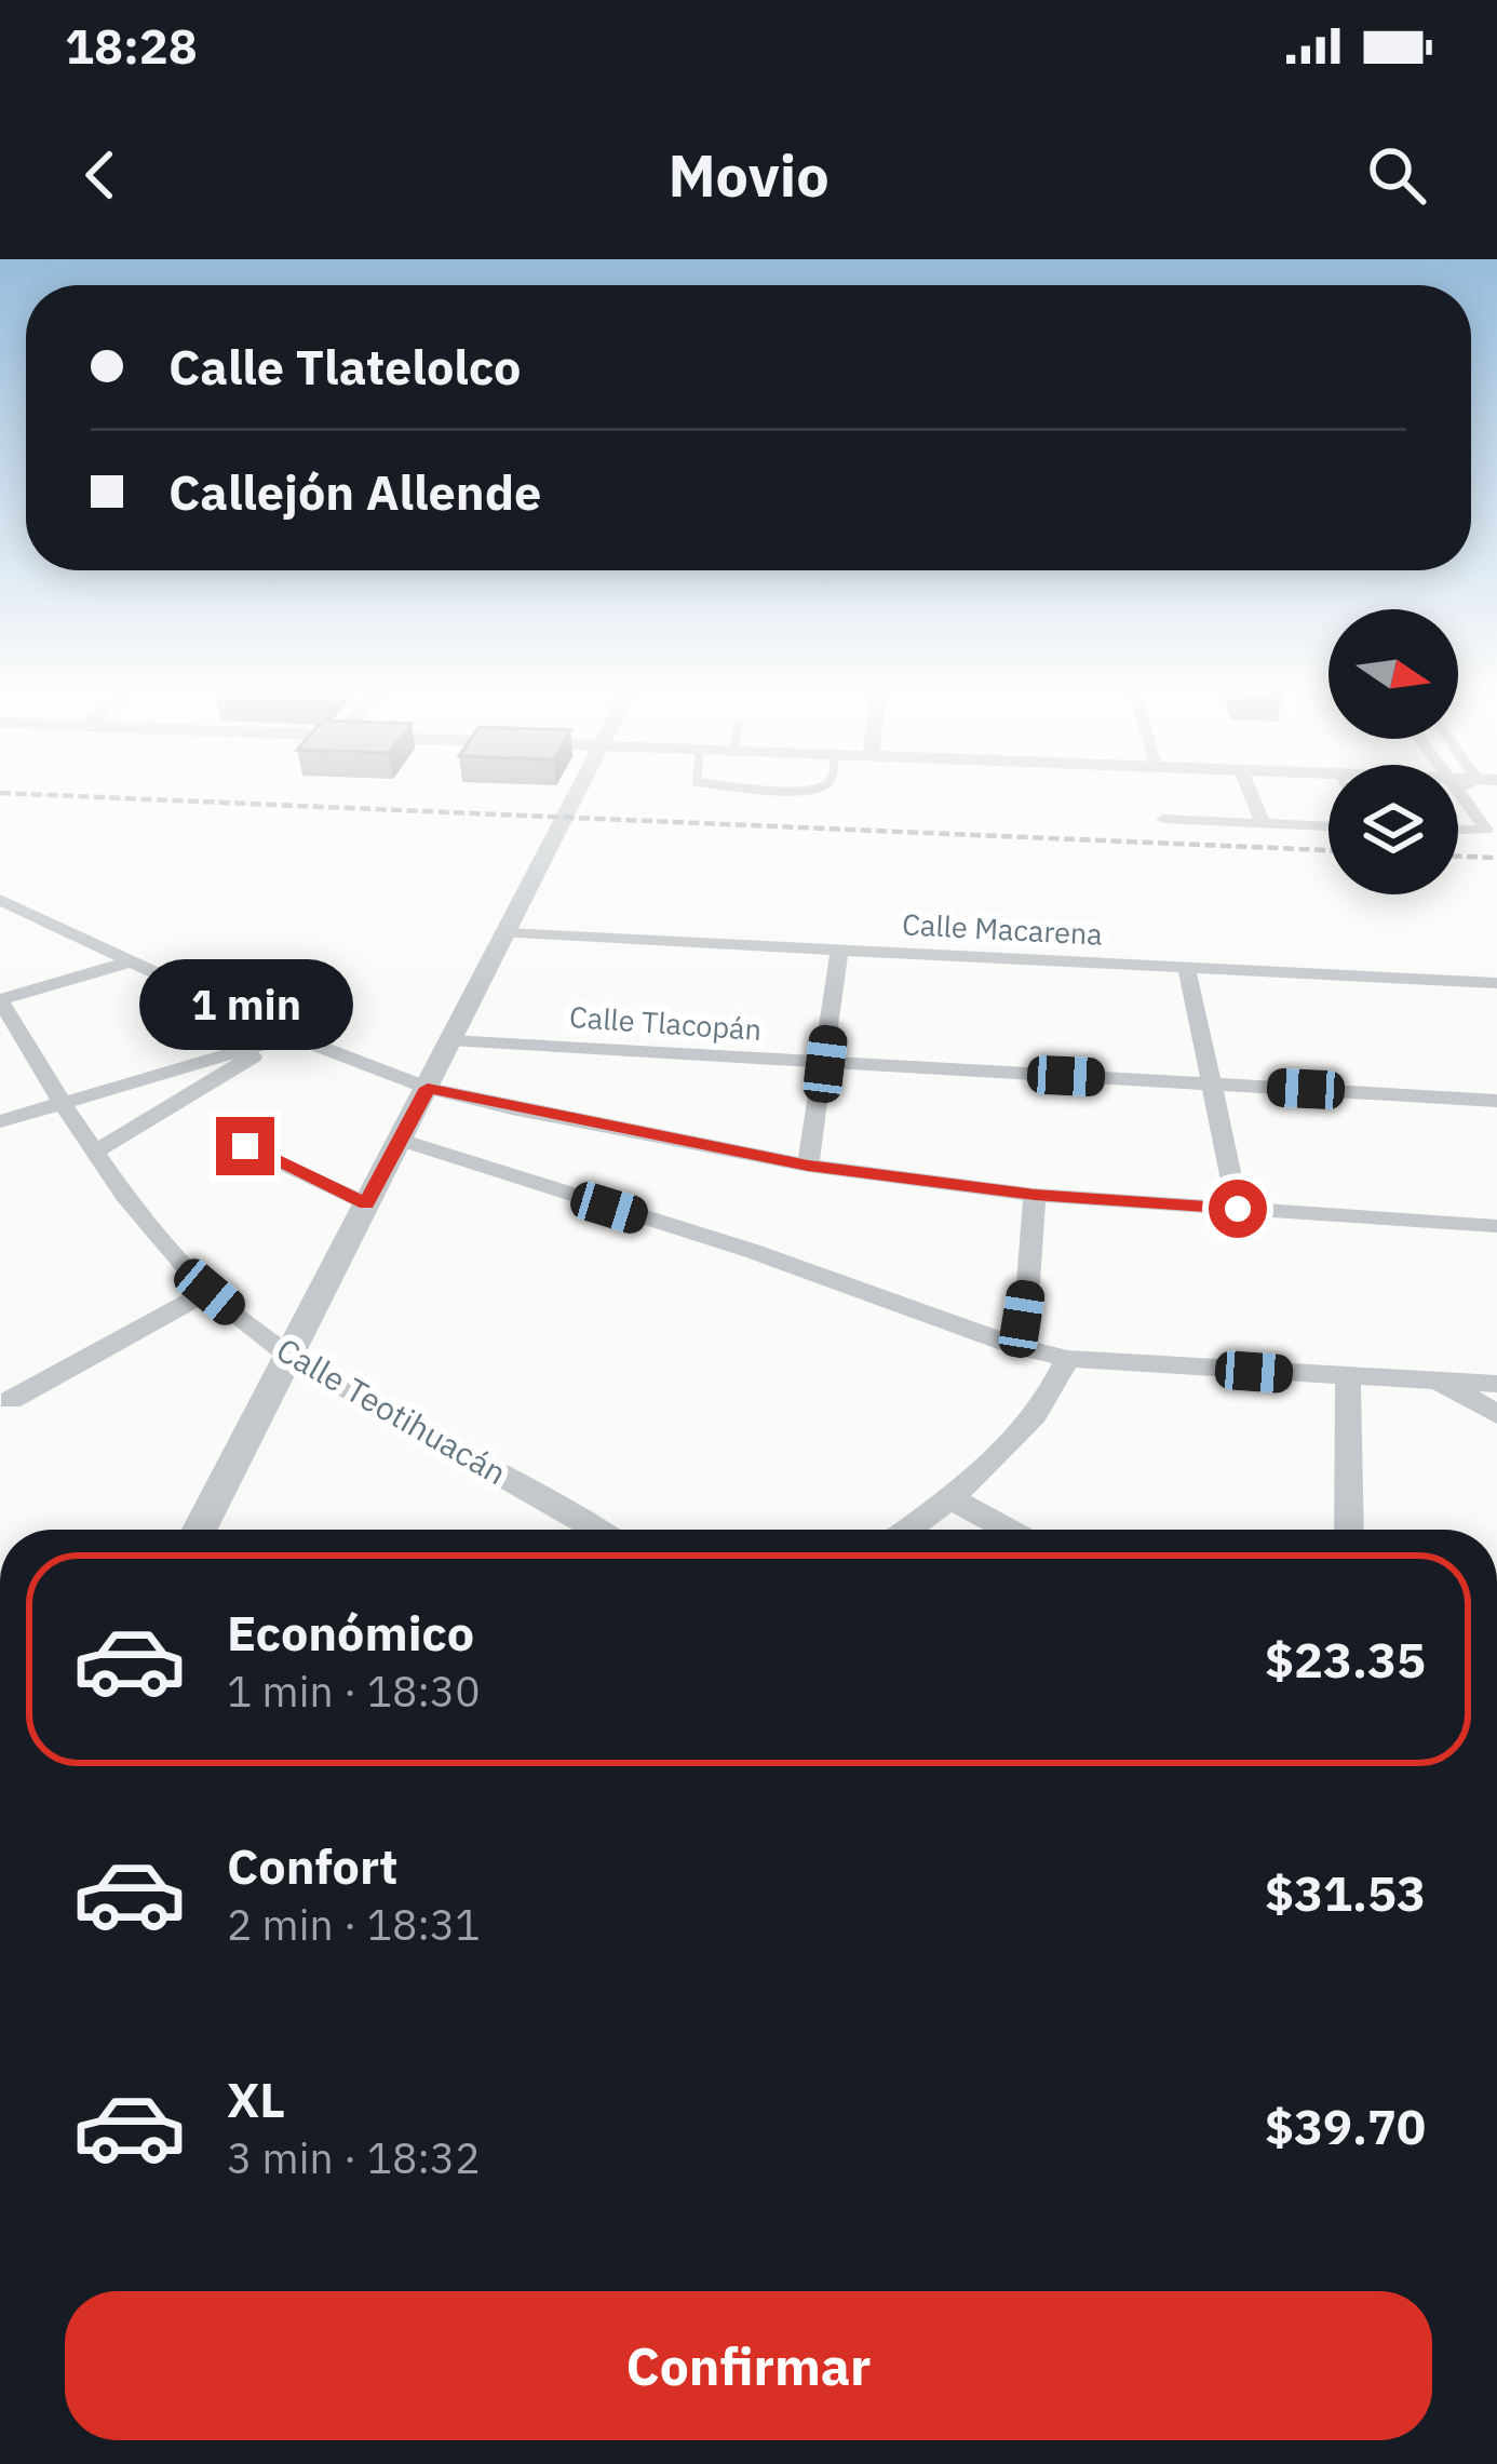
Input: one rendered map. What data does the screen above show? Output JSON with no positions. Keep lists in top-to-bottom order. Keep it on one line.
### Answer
{"streets":{"street":["Calle Macarena","Calle Tlacopán","Calle Teotihuacán"]},"north":"right","page":{"status":"18:28","header":"Movio","banner":["Calle Tlatelolco","Callejón Allende"],"bubble":"1 min","list":[{"name":"Económico","note":"1 min · 18:30","value":"$23.35"},{"name":"Confort","note":"2 min · 18:31","value":"$31.53"},{"name":"XL","note":"3 min · 18:32","value":"$39.70"}],"buttons":"Confirmar"}}
